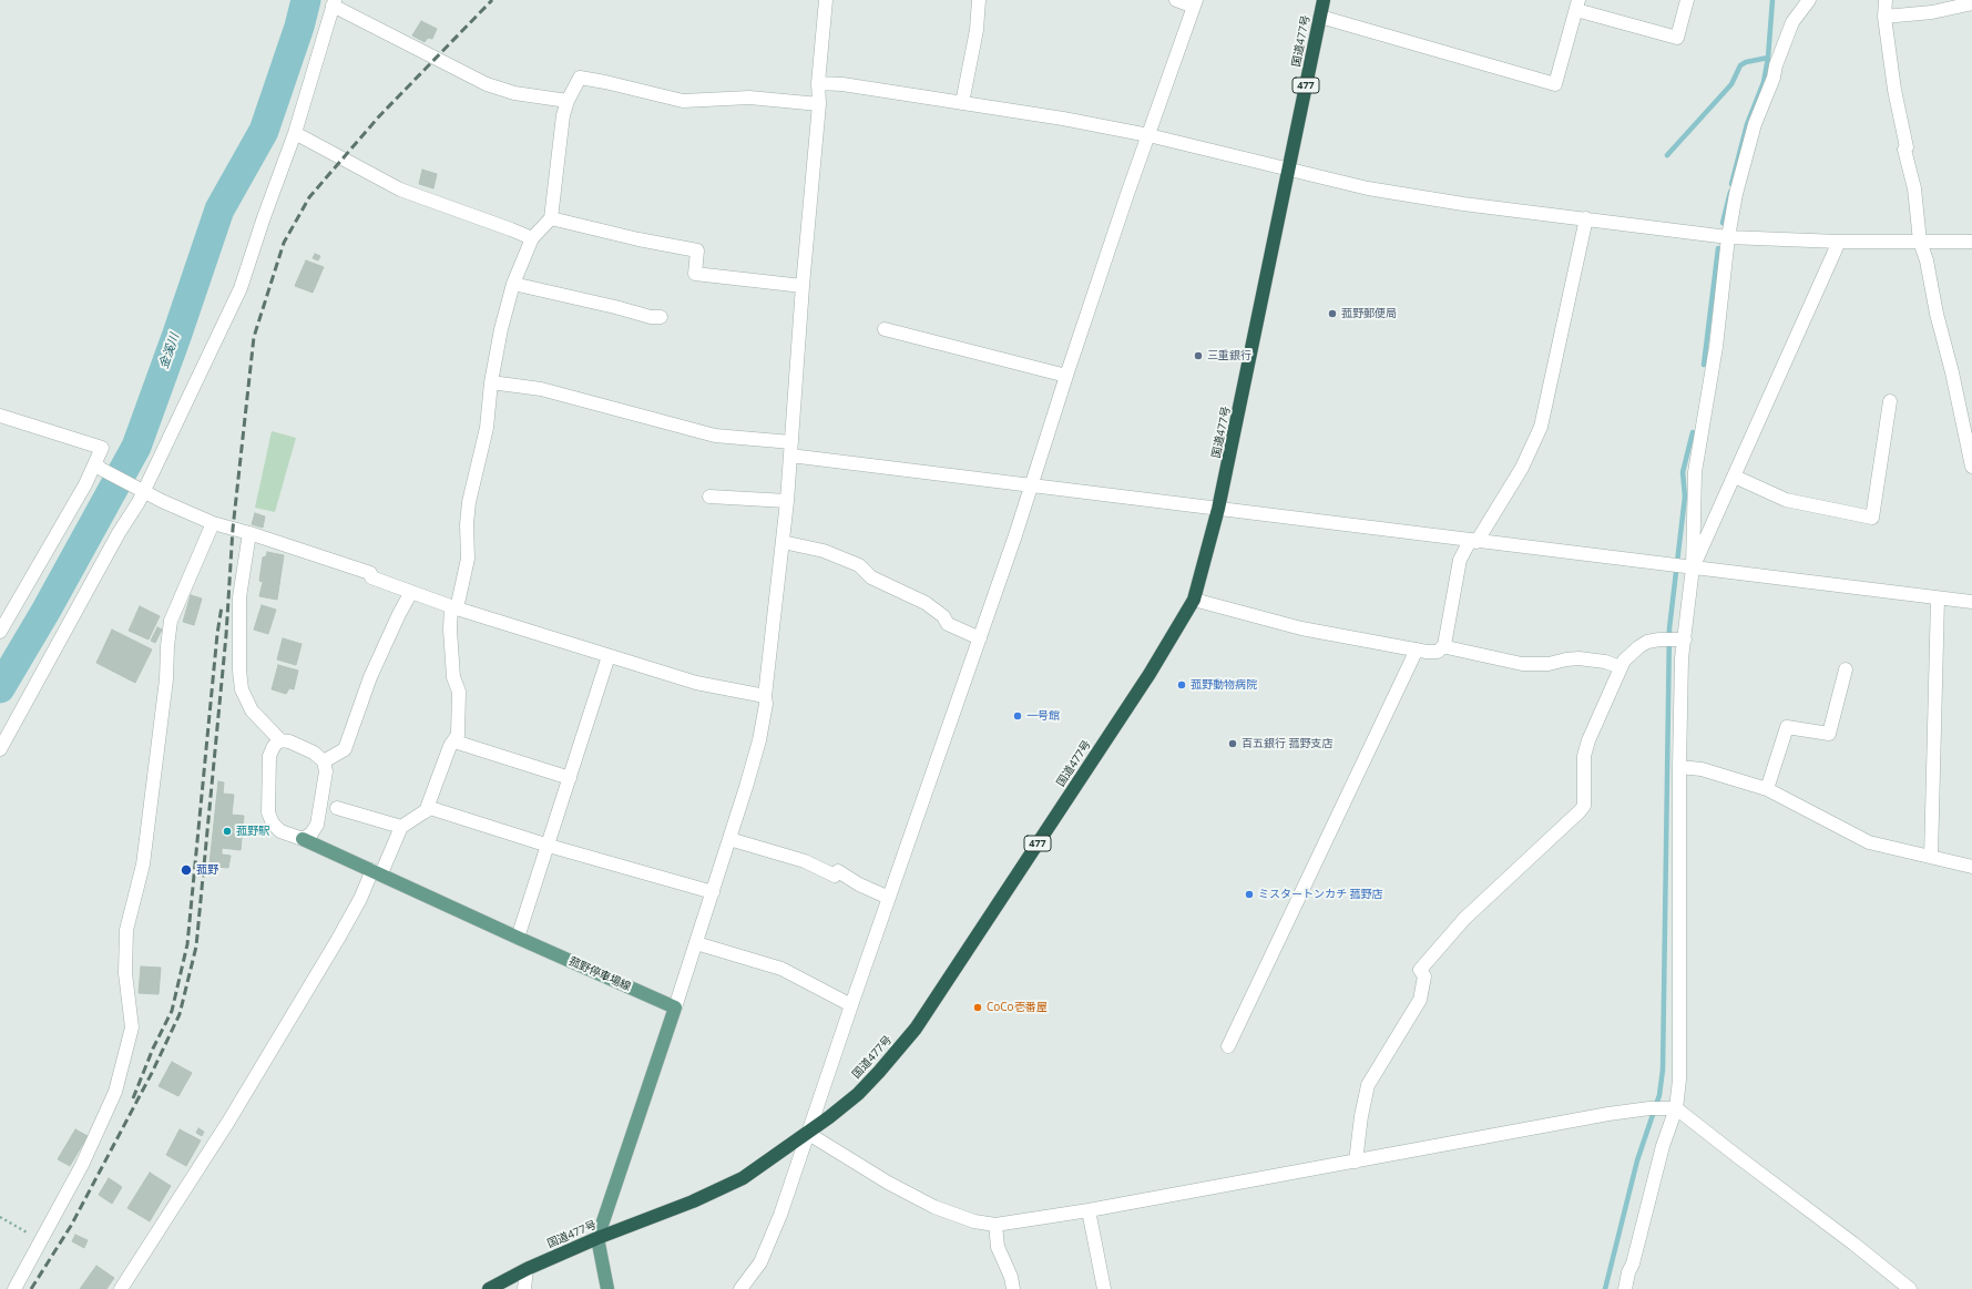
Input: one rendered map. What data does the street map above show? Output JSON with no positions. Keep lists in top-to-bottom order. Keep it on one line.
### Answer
{"streets":{"highway":["国道477号","477"],"main road":["菰野停車場線"]},"water":["金溪川"],"places":["菰野郵便局","三重銀行","菰野動物病院","一号館","百五銀行 菰野支店","菰野駅","菰野","ミスタートンカチ 菰野店","CoCo壱番屋"]}
